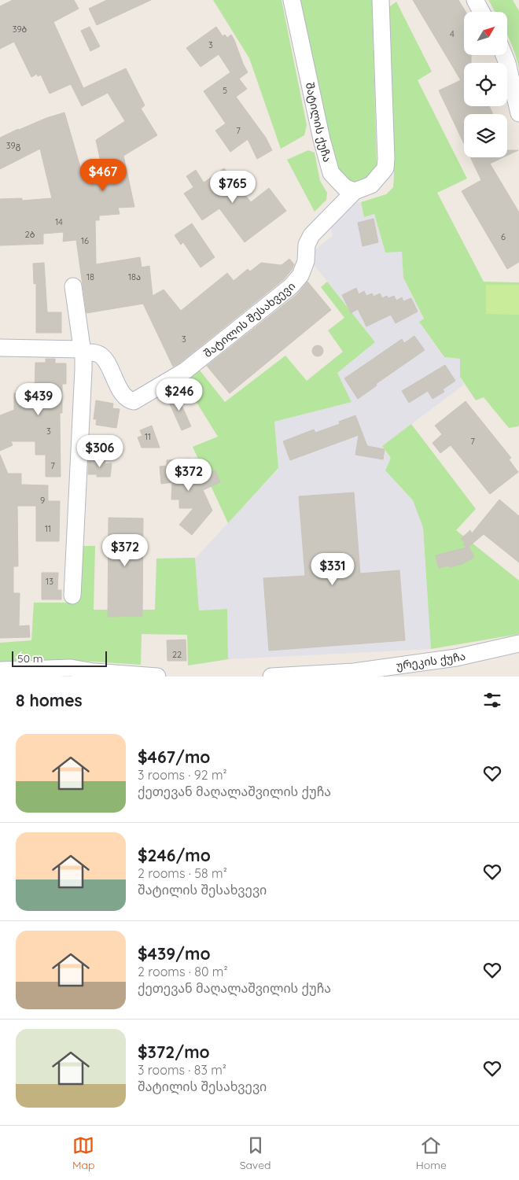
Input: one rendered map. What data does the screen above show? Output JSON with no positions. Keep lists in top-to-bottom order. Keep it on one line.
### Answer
{"streets":{"street":["შატილის ქუჩა","შატილის შესახვევი","ურეკის ქუჩა"]},"crossings":[["შატილის ქუჩა","შატილის შესახვევი"]],"house_numbers":["39ბ","4","3","5","7","39გ","14","2ბ","6","16","18","18ა","3","3","11","7","7","9","11","13","22"],"scale_bar":"50 m","north":"top right","page":{"price":["$467","$765","$246","$439","$306","$372","$372","$331"],"scale":"50 m","heading":"8 homes","list":[{"name":"$467/mo","note":"3 rooms · 92 m² · ქეთევან მაღალაშვილის ქუჩა"},{"name":"$246/mo","note":"2 rooms · 58 m² · შატილის შესახვევი"},{"name":"$439/mo","note":"2 rooms · 80 m² · ქეთევან მაღალაშვილის ქუჩა"},{"name":"$372/mo","note":"3 rooms · 83 m² · შატილის შესახვევი"}],"tabs":["Map","Saved","Home"]}}
